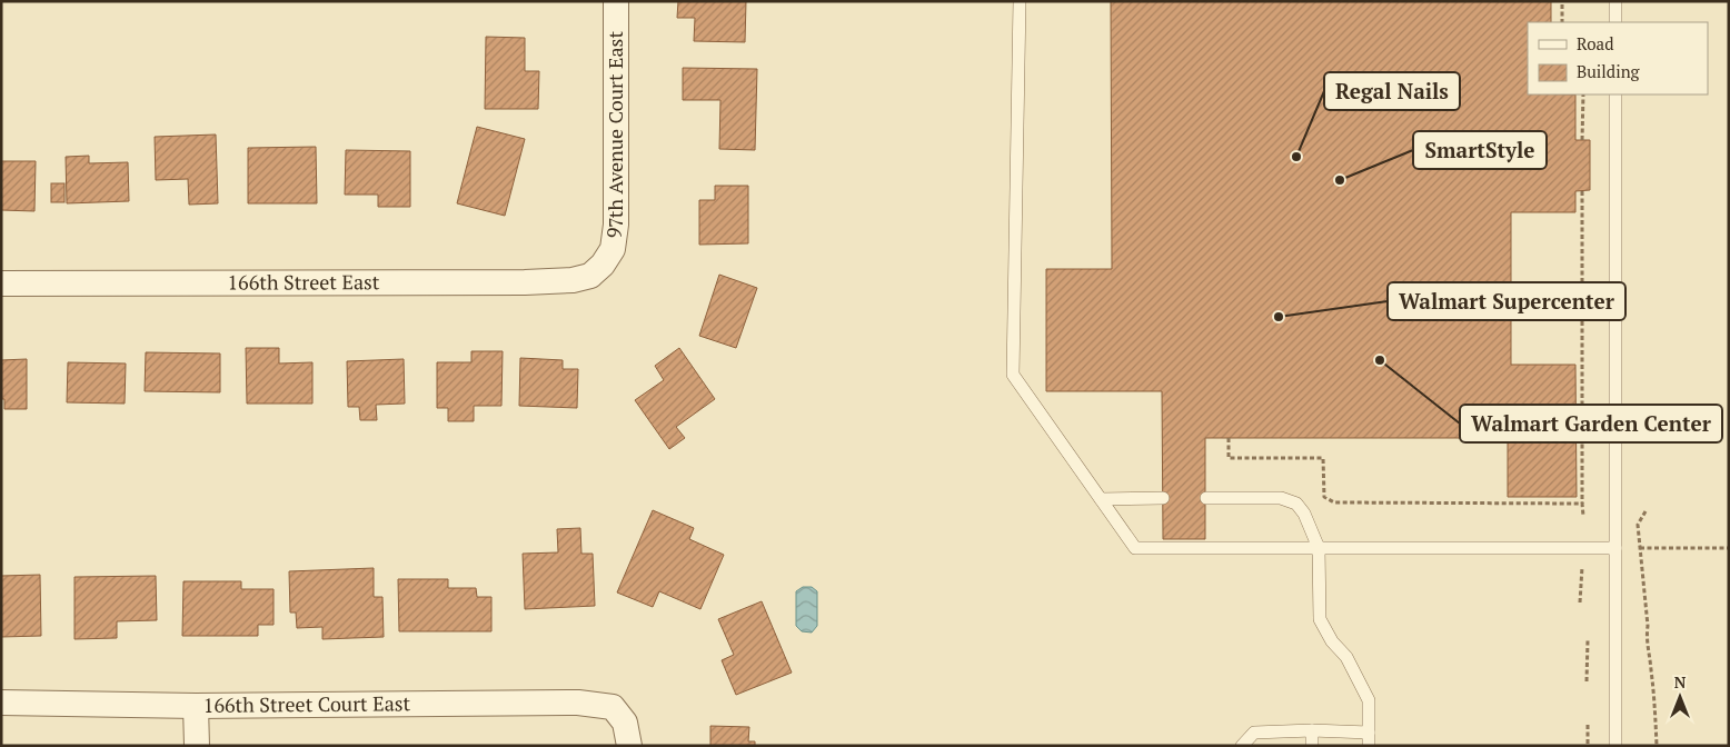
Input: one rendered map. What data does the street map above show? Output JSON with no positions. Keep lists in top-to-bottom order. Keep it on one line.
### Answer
{"streets":{"street":["97th Avenue Court East","166th Street East","166th Street Court East"]},"crossings":[["97th Avenue Court East","166th Street East"]],"places":["Regal Nails","SmartStyle","Walmart Supercenter","Walmart Garden Center"],"legend":["Road","Building"],"north":"top"}
